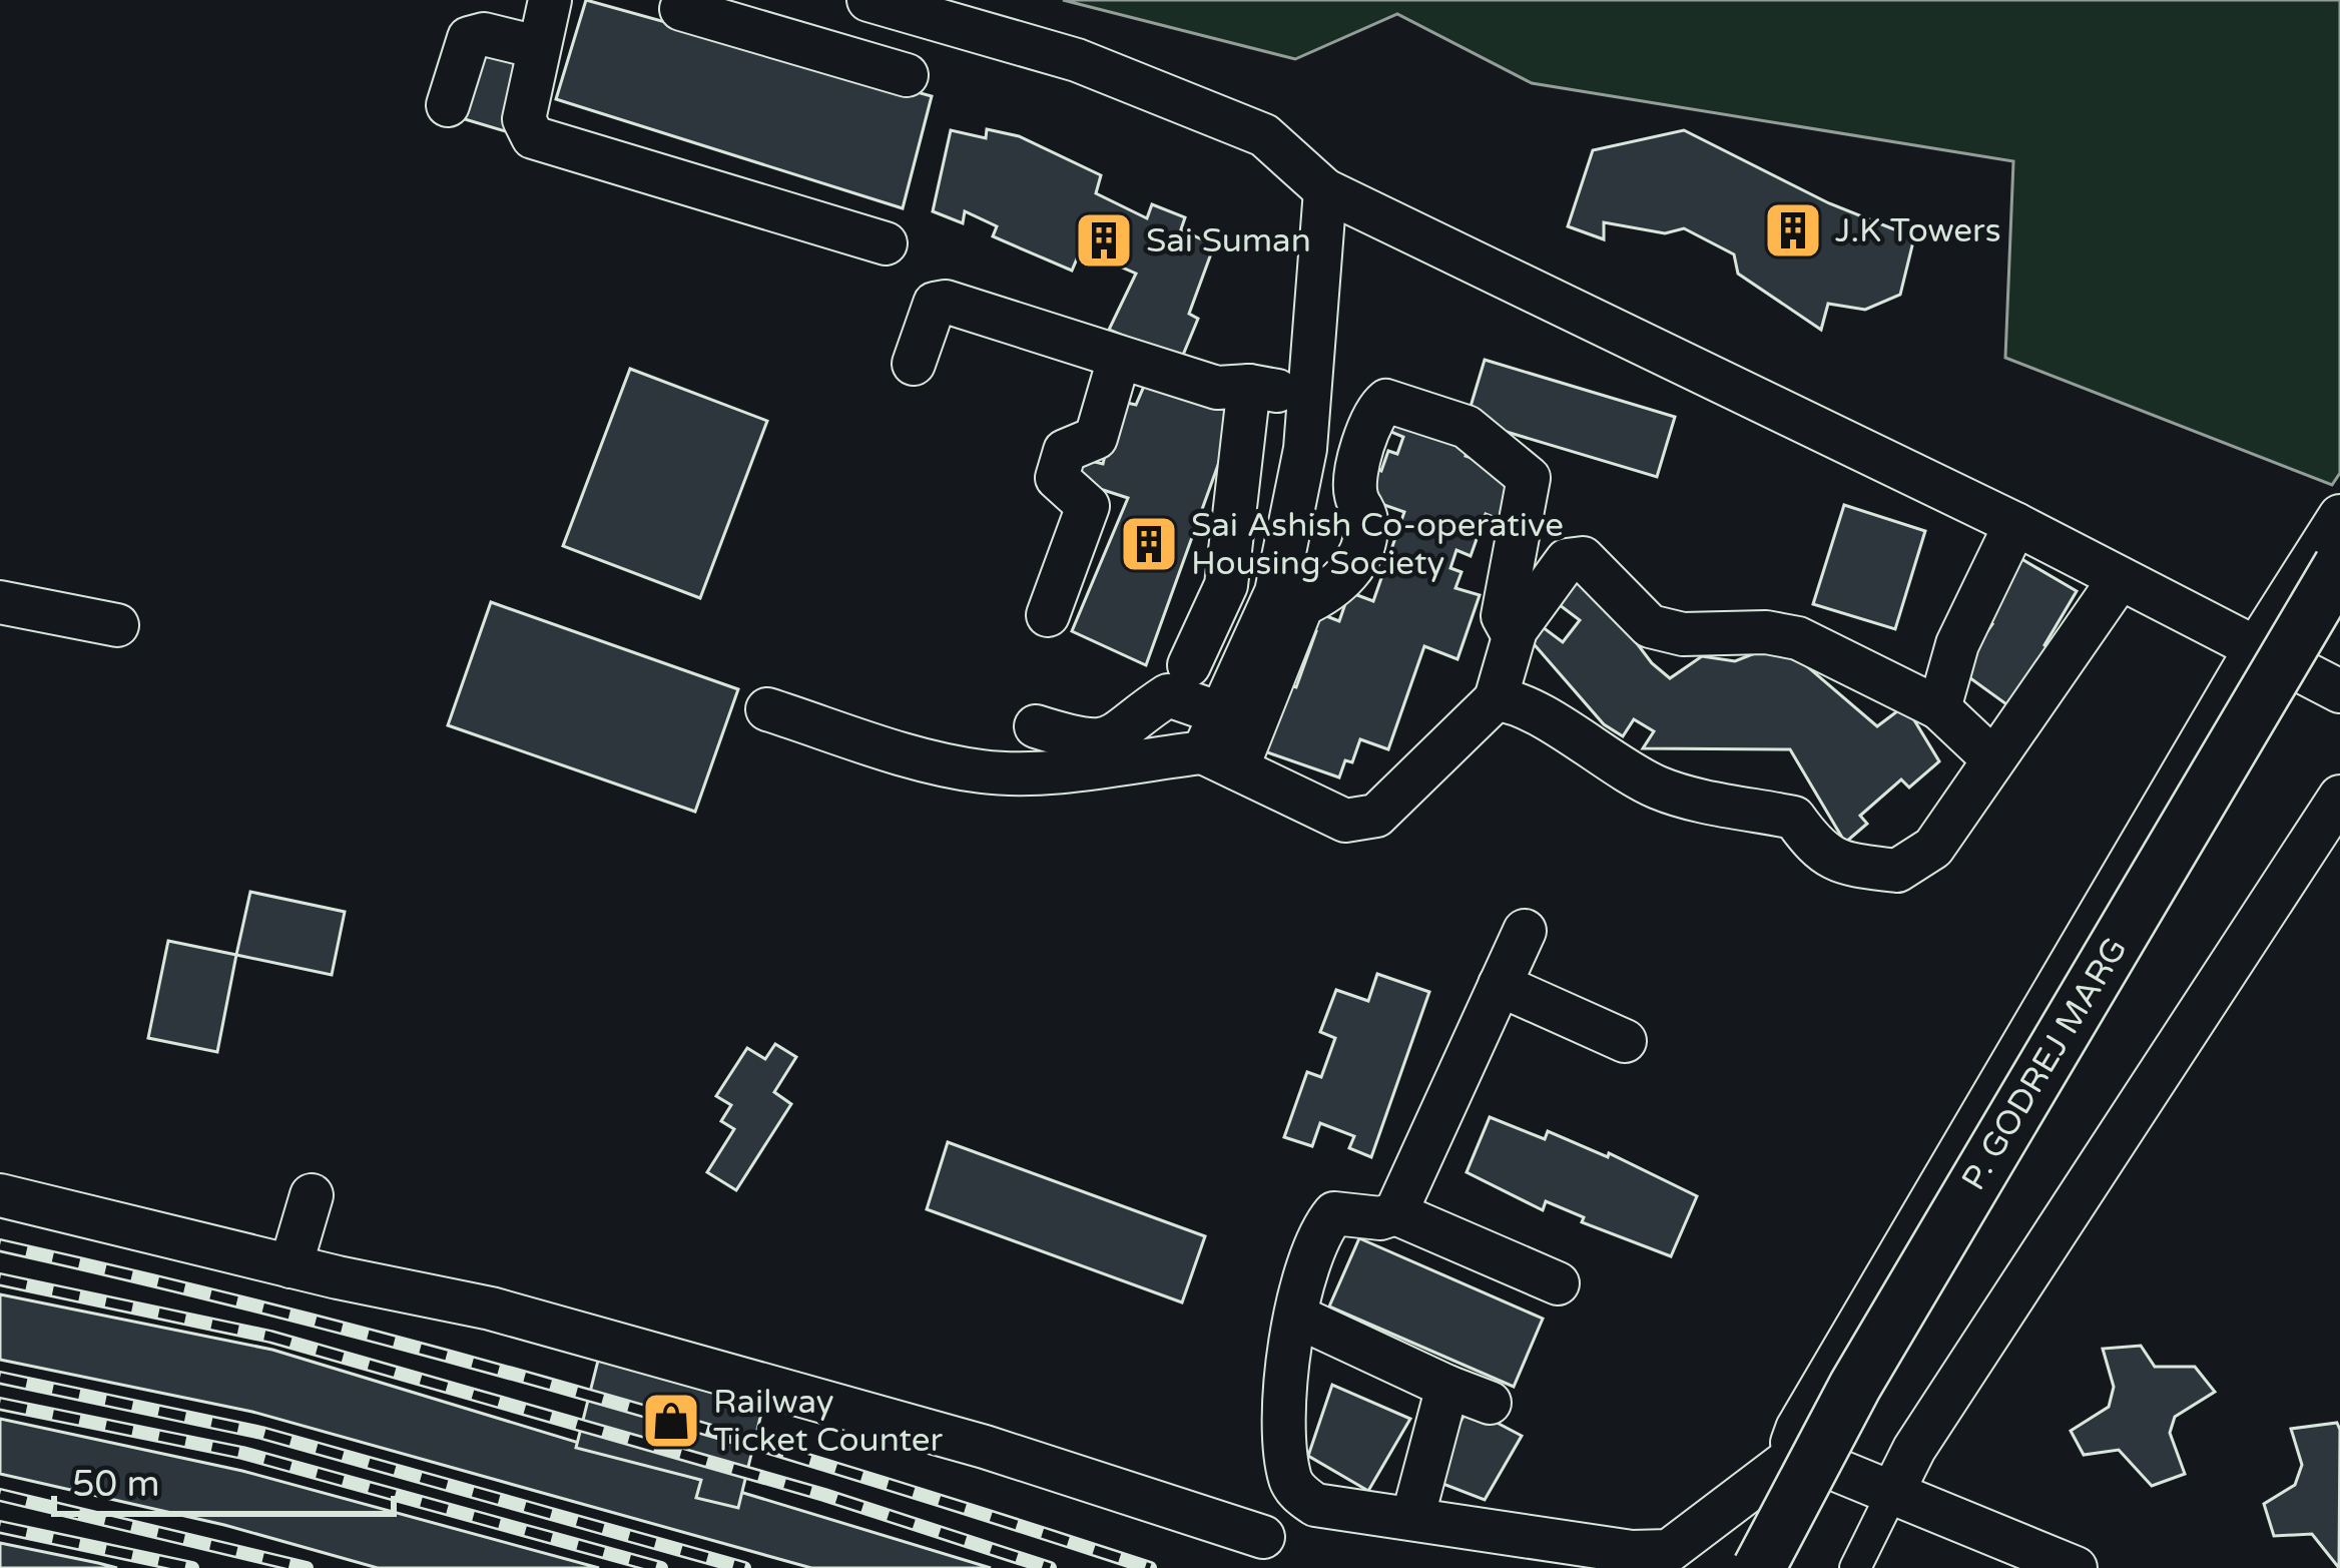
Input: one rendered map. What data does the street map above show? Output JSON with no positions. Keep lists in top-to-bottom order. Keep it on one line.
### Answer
{"streets":{"street":["P. GODREJ MARG"]},"places":{"building":["J.K Towers","Sai Suman","Sai Ashish Co-operative Housing Society"],"shop":["Railway Ticket Counter"]},"scale_bar":"50 m"}
